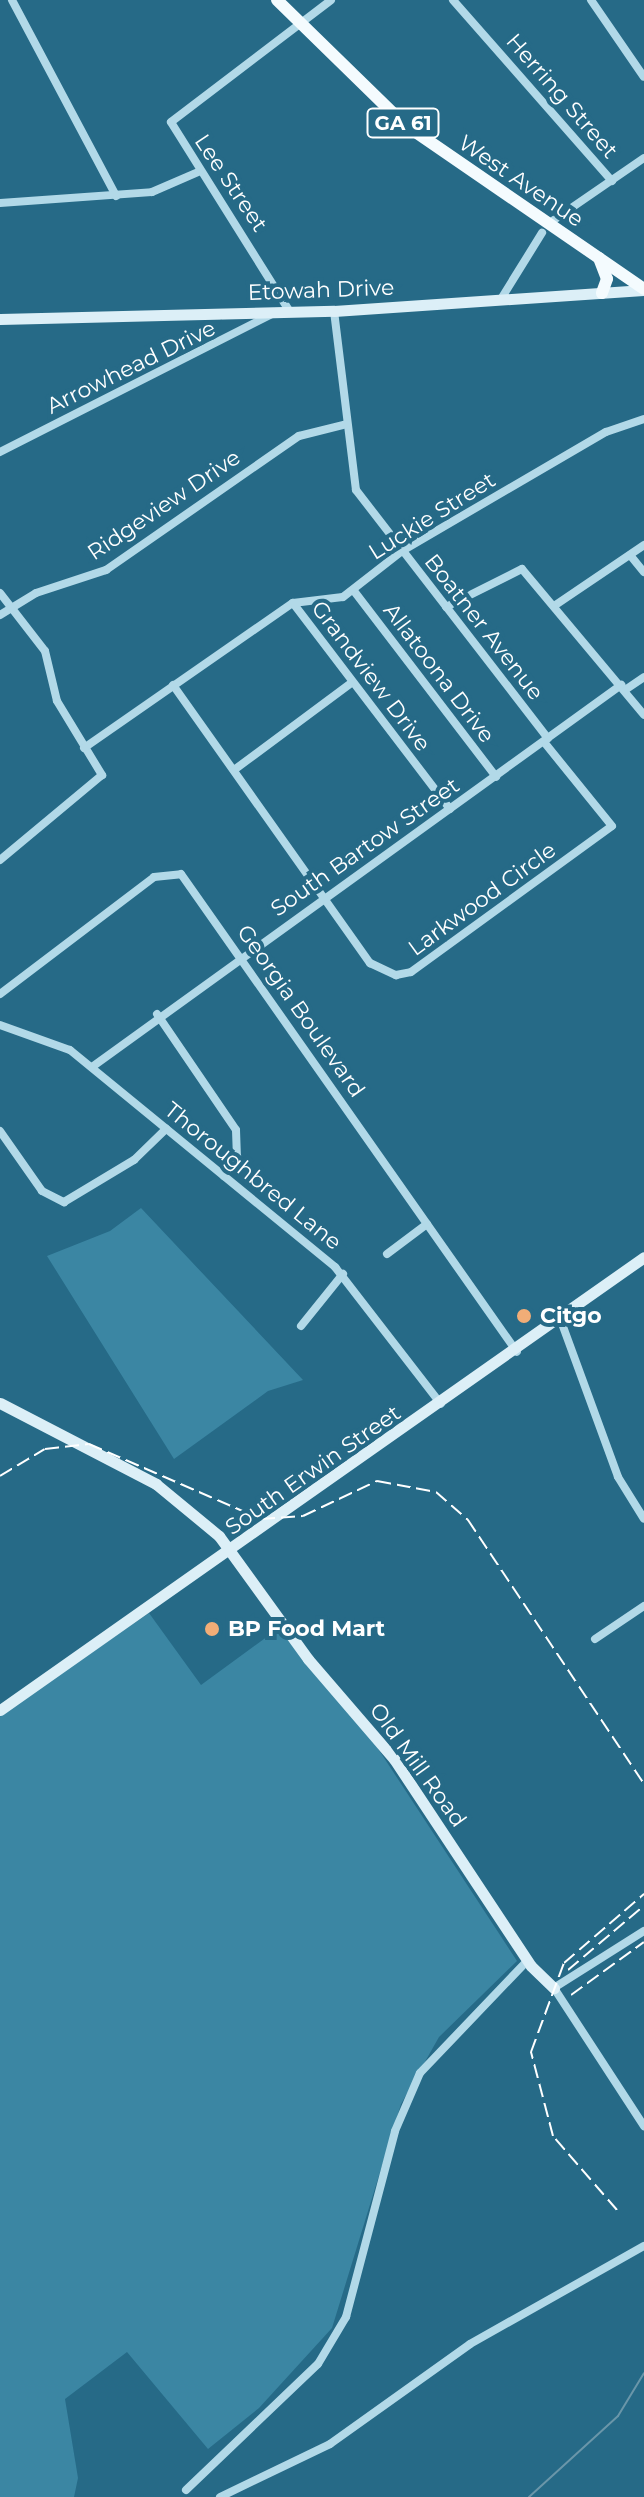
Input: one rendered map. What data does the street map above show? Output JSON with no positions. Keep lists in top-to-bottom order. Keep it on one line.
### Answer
{"streets":{"main road":["GA 61","West Avenue"],"street":["Herring Street","Lee Street","Etowah Drive","Arrowhead Drive","Ridgeview Drive","Luckie Street","Boatner Avenue","Allatoona Drive","Grandview Drive","South Bartow Street","Larkwood Circle","Georgia Boulevard","Thoroughbred Lane","South Erwin Street","Old Mill Road"]},"crossings":[["West Avenue","Lee Street"],["West Avenue","Etowah Drive"],["Lee Street","Etowah Drive"],["Etowah Drive","Arrowhead Drive"],["Etowah Drive","Boatner Avenue"],["Ridgeview Drive","Boatner Avenue"],["Luckie Street","Boatner Avenue"],["Luckie Street","Allatoona Drive"],["Luckie Street","Grandview Drive"],["Luckie Street","Larkwood Circle"],["Boatner Avenue","South Bartow Street"],["Boatner Avenue","Larkwood Circle"],["Allatoona Drive","South Bartow Street"],["Grandview Drive","South Bartow Street"],["South Bartow Street","Larkwood Circle"],["South Bartow Street","Georgia Boulevard"],["South Bartow Street","Thoroughbred Lane"],["Georgia Boulevard","South Erwin Street"],["Thoroughbred Lane","South Erwin Street"],["South Erwin Street","Old Mill Road"]],"places":["Citgo","BP Food Mart"]}
